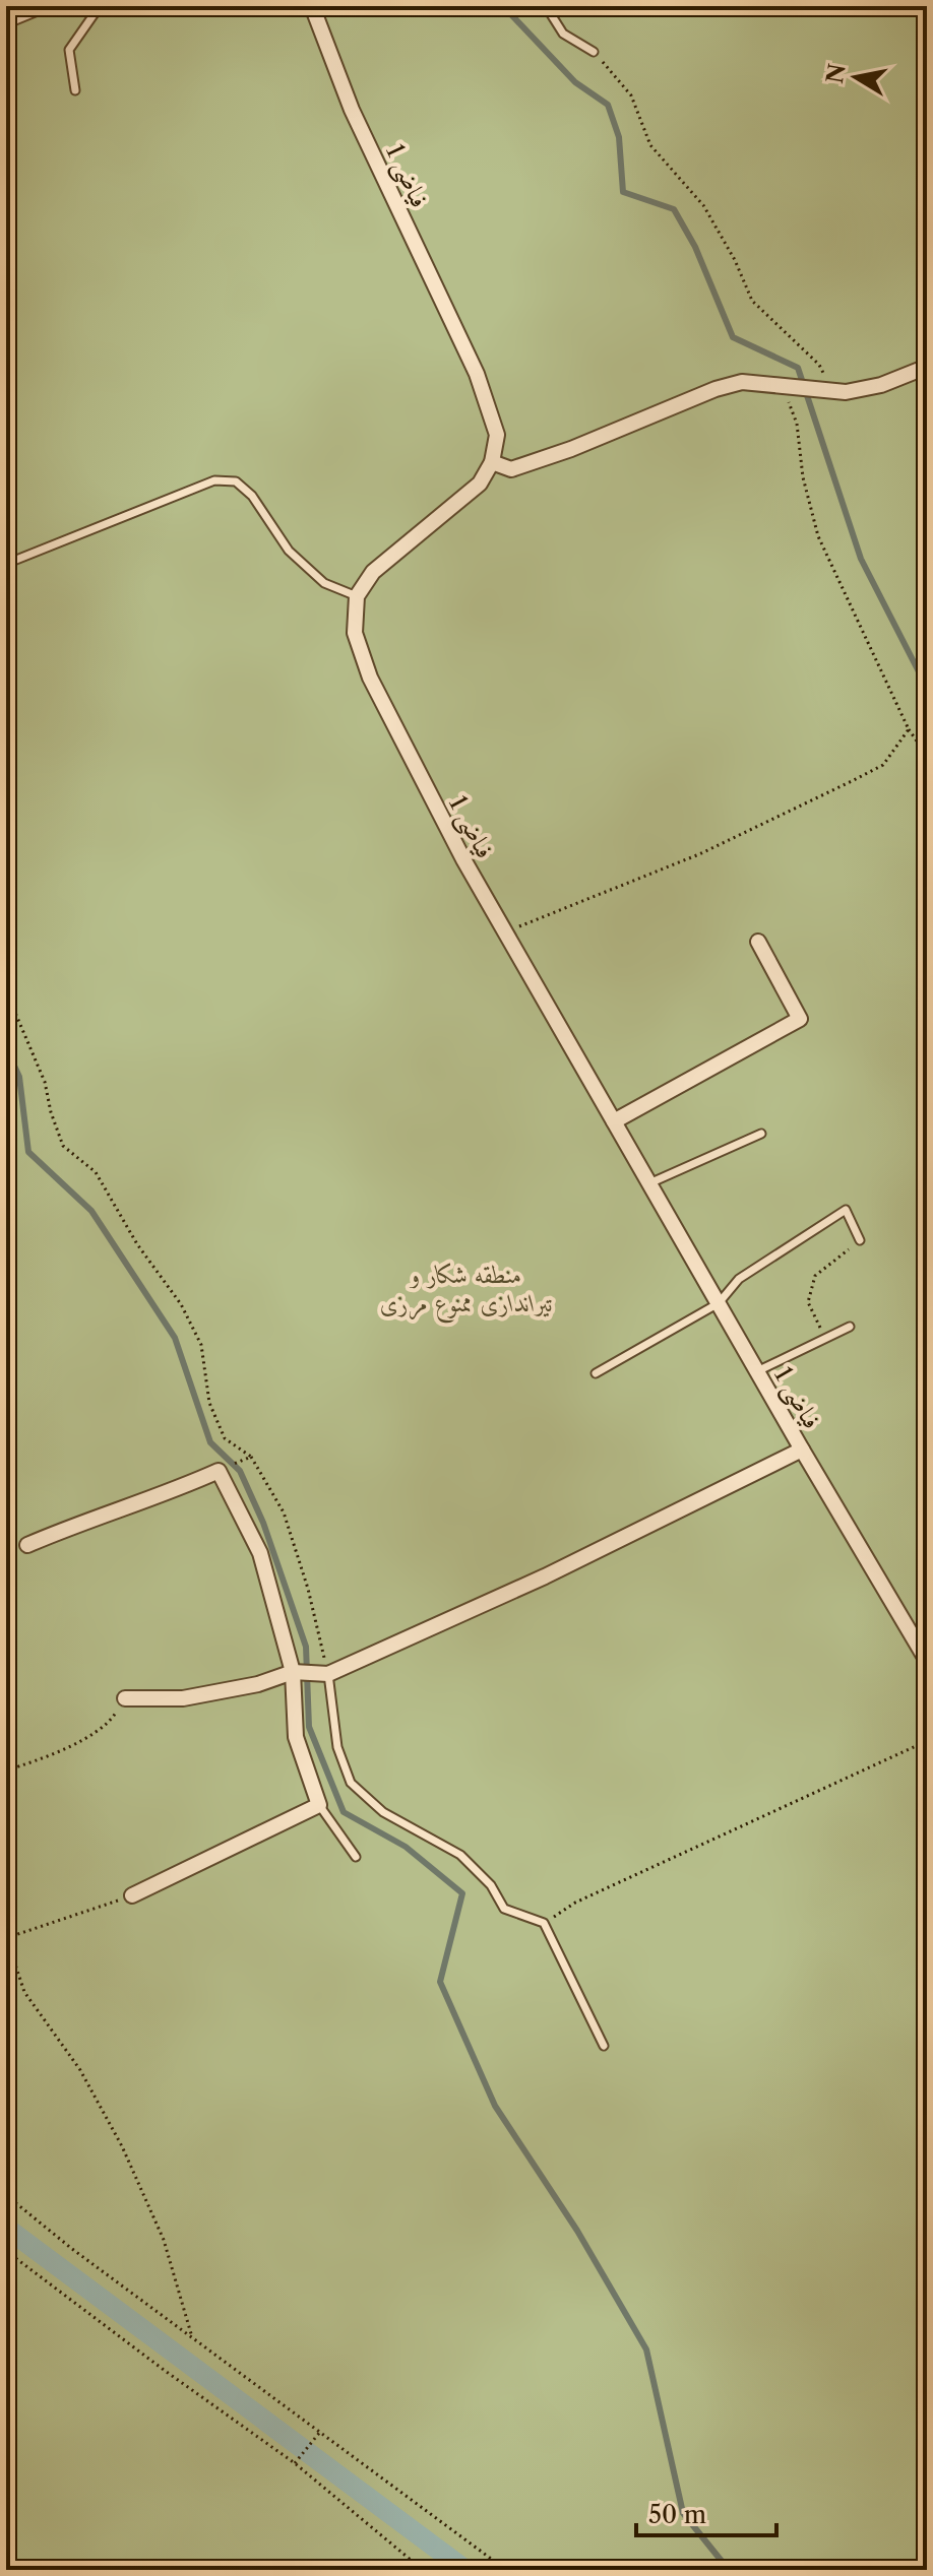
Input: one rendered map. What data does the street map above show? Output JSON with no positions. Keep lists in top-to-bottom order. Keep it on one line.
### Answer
{"streets":{"street":["فیاضی 1"]},"parks":["منطقه شکار و تیراندازی ممنوع مرزی"],"scale_bar":"50 m","north":"left"}
